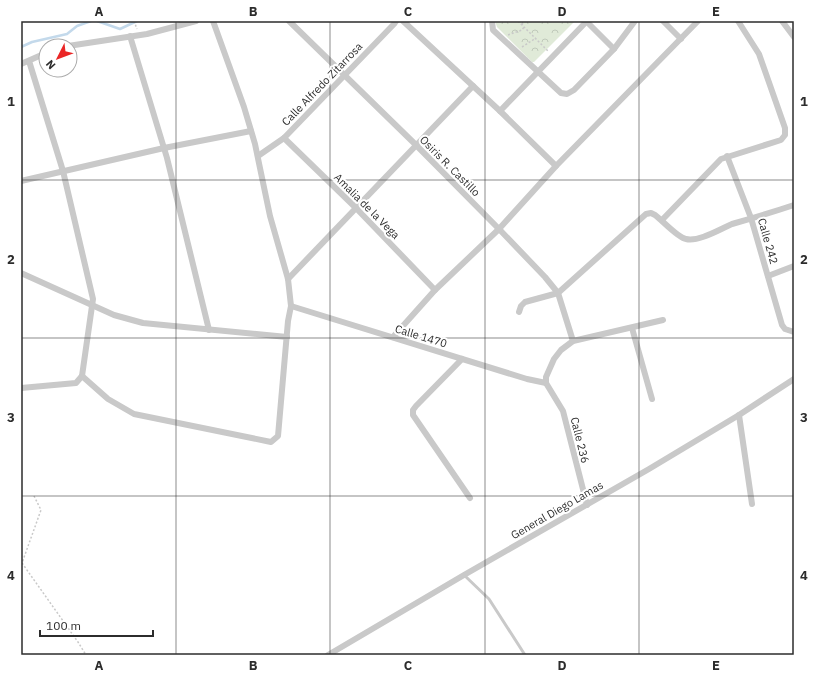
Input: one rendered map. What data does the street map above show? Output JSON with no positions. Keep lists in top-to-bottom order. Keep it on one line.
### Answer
{"streets":{"street":["Calle Alfredo Zitarrosa","Osiris R. Castillo","Amalia de la Vega","Calle 242","Calle 1470","Calle 236","General Diego Lamas"]},"crossings":[["Calle Alfredo Zitarrosa","Osiris R. Castillo"],["Calle Alfredo Zitarrosa","Amalia de la Vega"],["Calle 1470","Calle 236"],["Calle 236","General Diego Lamas"]],"scale_bar":"100 m","north":"bottom left","grid":{"columns":["A","B","C","D","E"],"rows":["1","2","3","4"]}}
